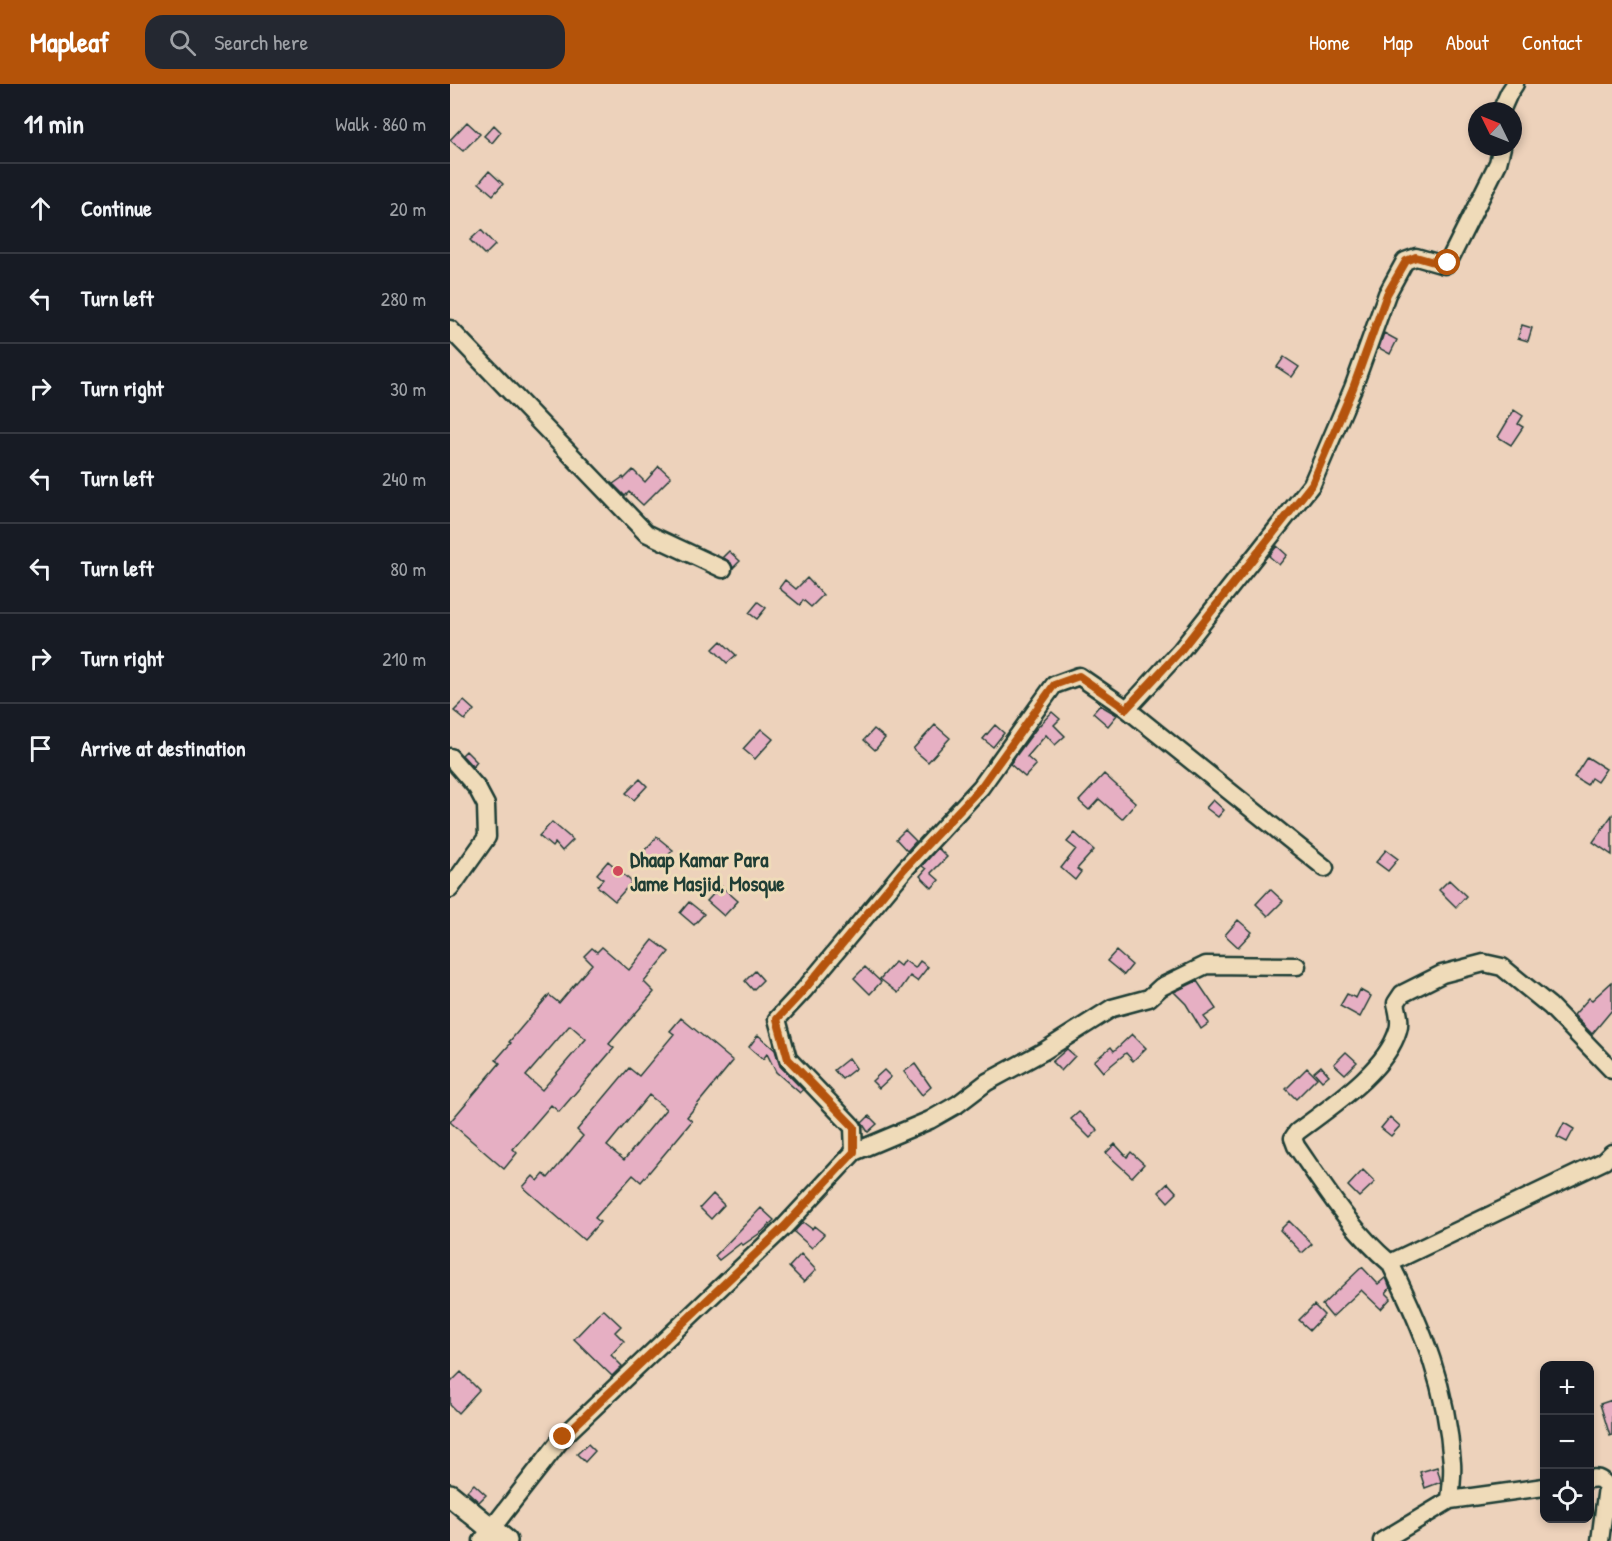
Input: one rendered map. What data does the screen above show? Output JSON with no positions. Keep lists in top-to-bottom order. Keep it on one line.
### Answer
{"places":["Dhaap Kamar Para Jame Masjid, Mosque"],"north":"top left","page":{"header":"Mapleaf","search":"Search here","nav":["Home","Map","About","Contact"],"heading":["11 min","Walk · 860 m"],"list":[["Continue","20 m"],["Turn left","280 m"],["Turn right","30 m"],["Turn left","240 m"],["Turn left","80 m"],["Turn right","210 m"],"Arrive at destination"],"map_buttons":["+","−"]}}
